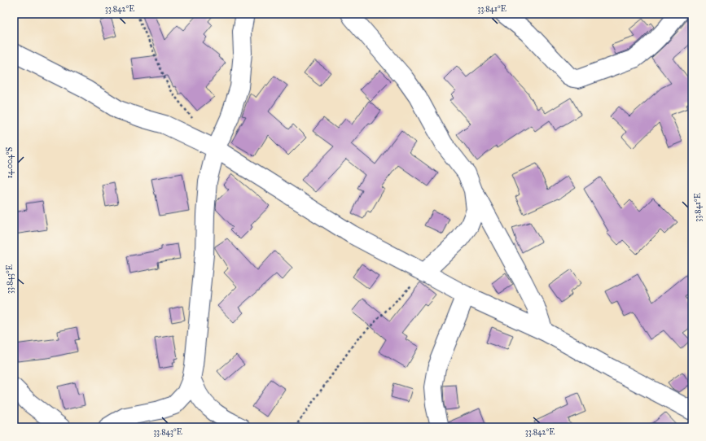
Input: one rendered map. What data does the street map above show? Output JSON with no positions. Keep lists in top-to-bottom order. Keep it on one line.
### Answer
{"coordinates":["33.842°E","33.841°E","14.004°S","33.843°E"]}
